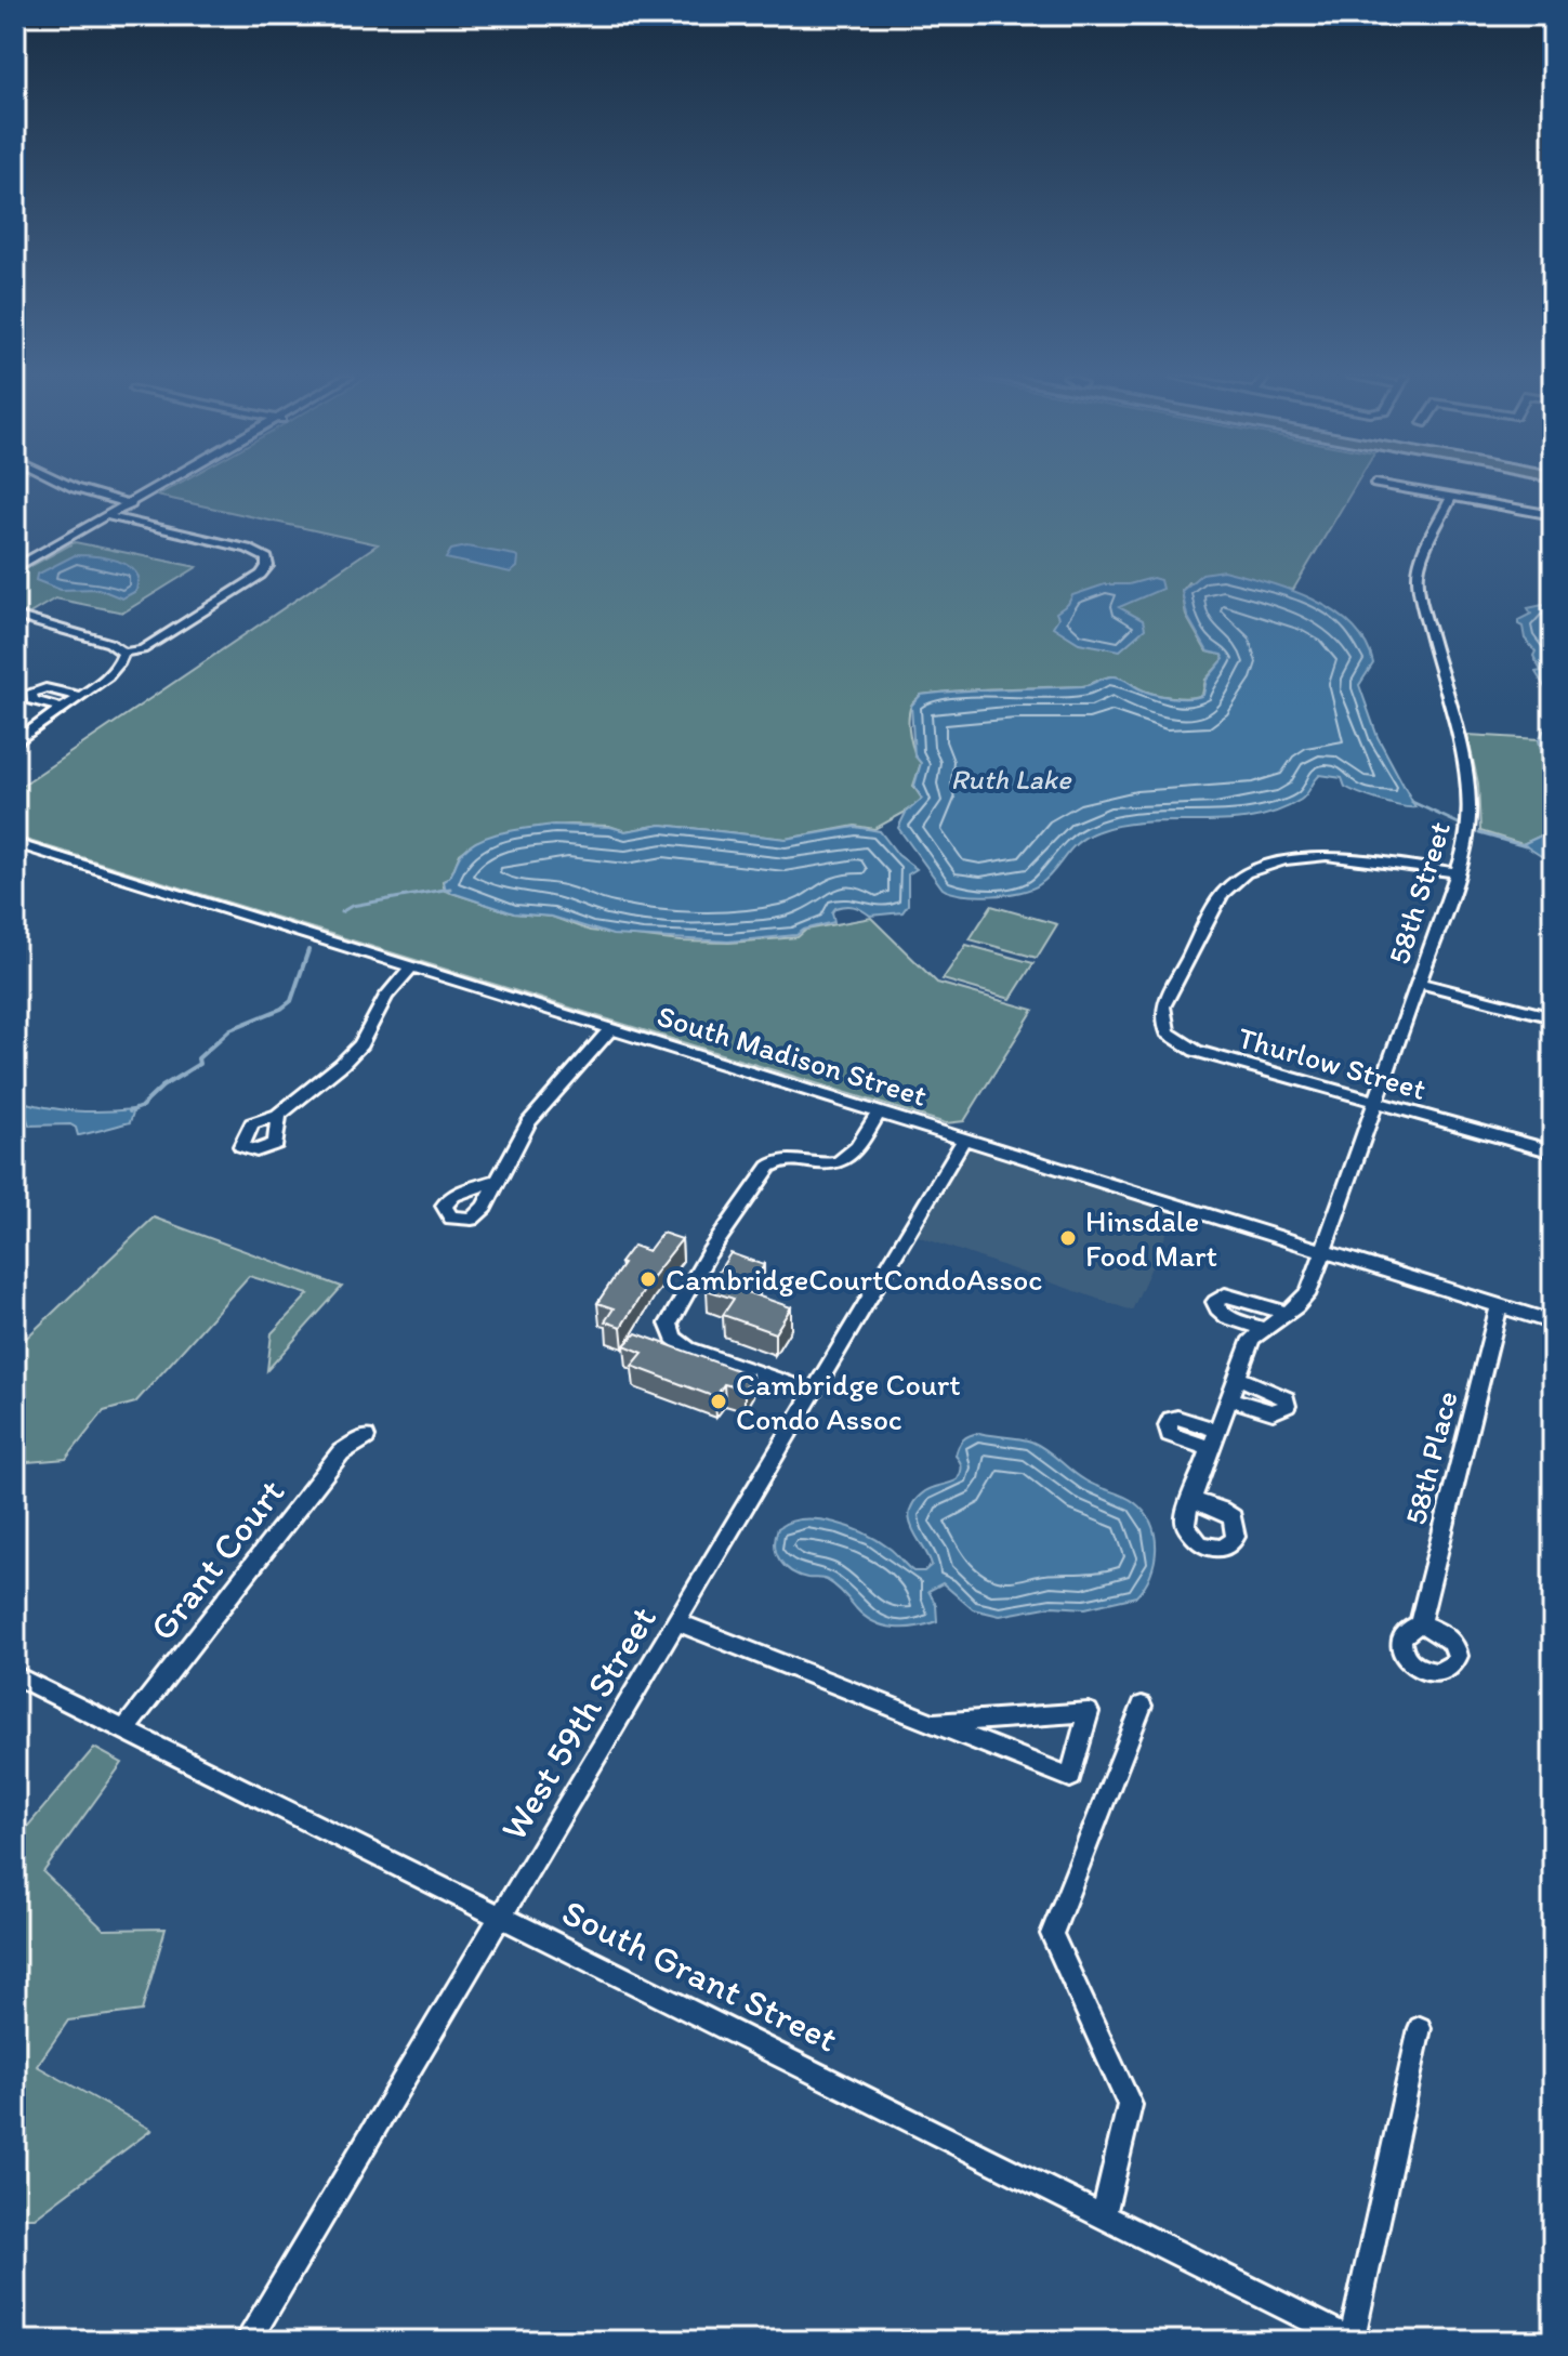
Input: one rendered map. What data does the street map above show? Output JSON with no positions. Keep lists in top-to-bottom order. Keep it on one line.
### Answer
{"streets":{"street":["58th Street","South Madison Street","Thurlow Street","58th Place","Grant Court","West 59th Street","South Grant Street"]},"crossings":[["58th Street","South Madison Street"],["58th Street","Thurlow Street"],["South Madison Street","58th Place"],["South Madison Street","West 59th Street"],["Grant Court","South Grant Street"],["West 59th Street","South Grant Street"]],"water":["Ruth Lake"],"places":["Hinsdale Food Mart","CambridgeCourtCondoAssoc","Cambridge Court Condo Assoc"]}
